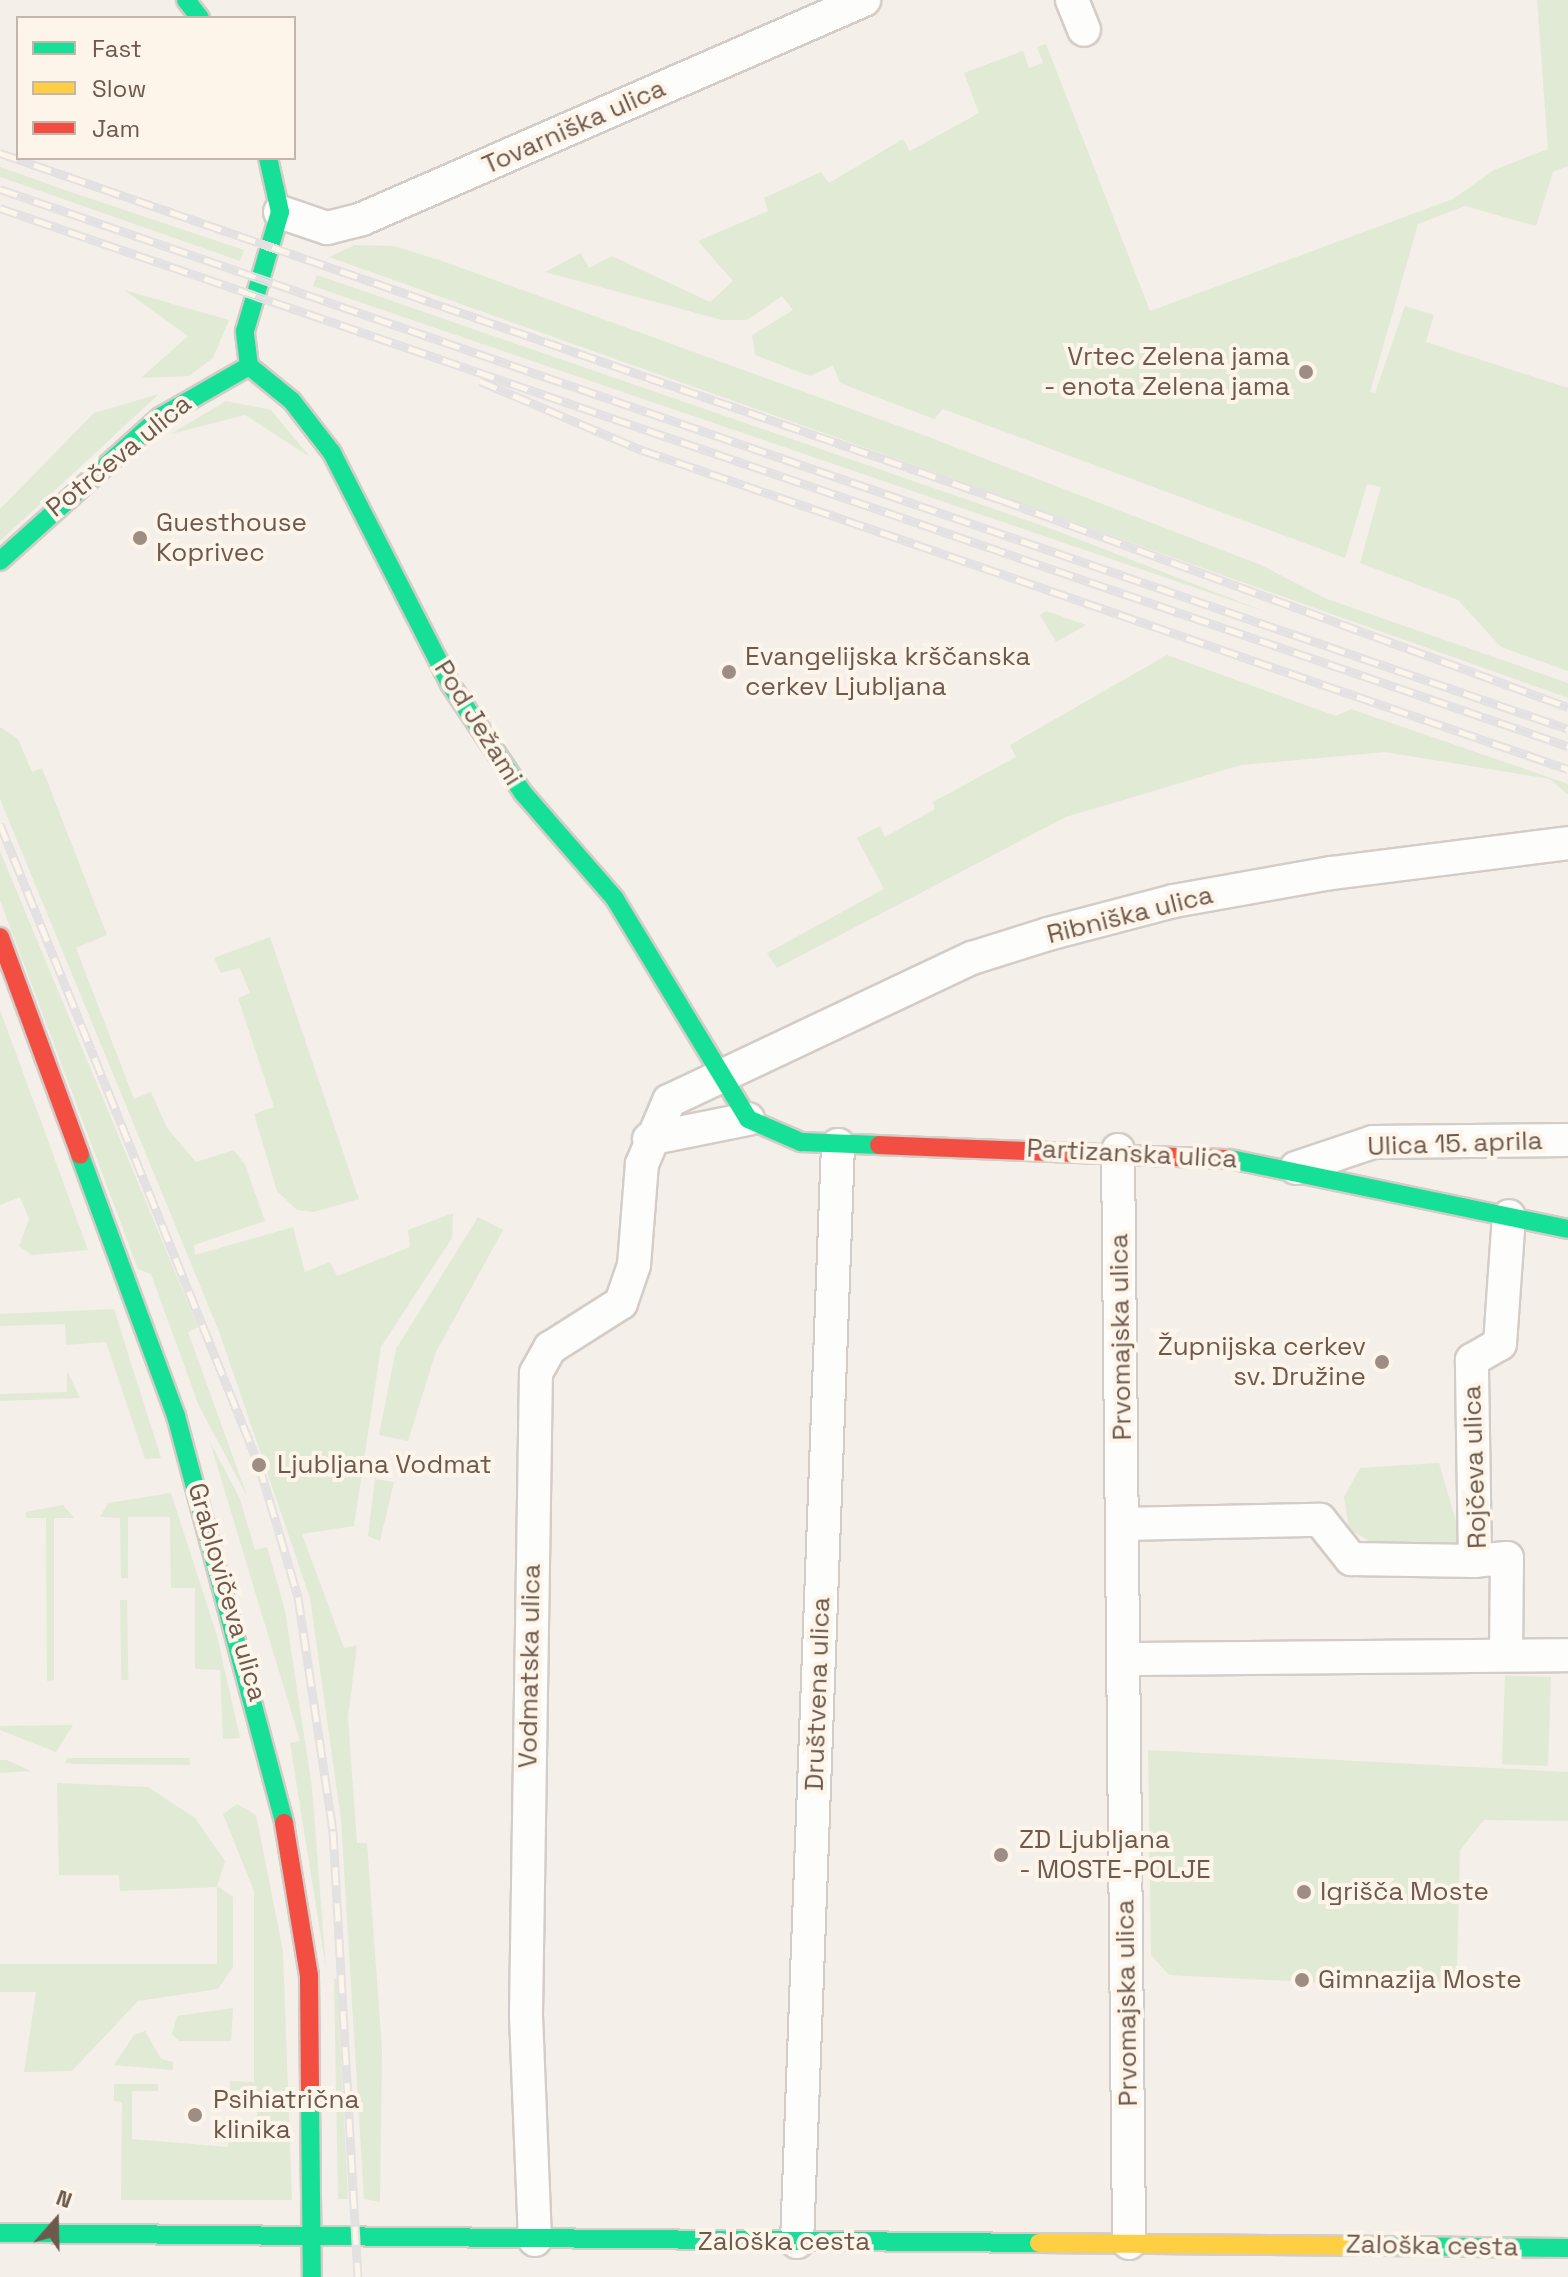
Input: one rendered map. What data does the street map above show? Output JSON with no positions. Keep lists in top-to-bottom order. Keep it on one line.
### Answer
{"streets":{"street":["Tovarniška ulica","Potrčeva ulica","Pod Ježami","Ribniška ulica","Ulica 15. aprila","Partizanska ulica","Prvomajska ulica","Rojčeva ulica","Grablovičeva ulica","Vodmatska ulica","Društvena ulica","Zaloška cesta"]},"crossings":[["Potrčeva ulica","Pod Ježami"],["Pod Ježami","Ribniška ulica"],["Pod Ježami","Partizanska ulica"],["Pod Ježami","Vodmatska ulica"],["Ribniška ulica","Partizanska ulica"],["Ribniška ulica","Vodmatska ulica"],["Ulica 15. aprila","Partizanska ulica"],["Partizanska ulica","Prvomajska ulica"],["Partizanska ulica","Rojčeva ulica"],["Partizanska ulica","Vodmatska ulica"],["Partizanska ulica","Društvena ulica"],["Prvomajska ulica","Zaloška cesta"],["Grablovičeva ulica","Zaloška cesta"],["Vodmatska ulica","Zaloška cesta"],["Društvena ulica","Zaloška cesta"]],"places":["Vrtec Zelena jama - enota Zelena jama","Guesthouse Koprivec","Evangelijska krščanska cerkev Ljubljana","Župnijska cerkev sv. Družine","Ljubljana Vodmat","ZD Ljubljana - MOSTE-POLJE","Igrišča Moste","Gimnazija Moste","Psihiatrična klinika"],"legend":["Fast","Slow","Jam"],"north":"top"}
